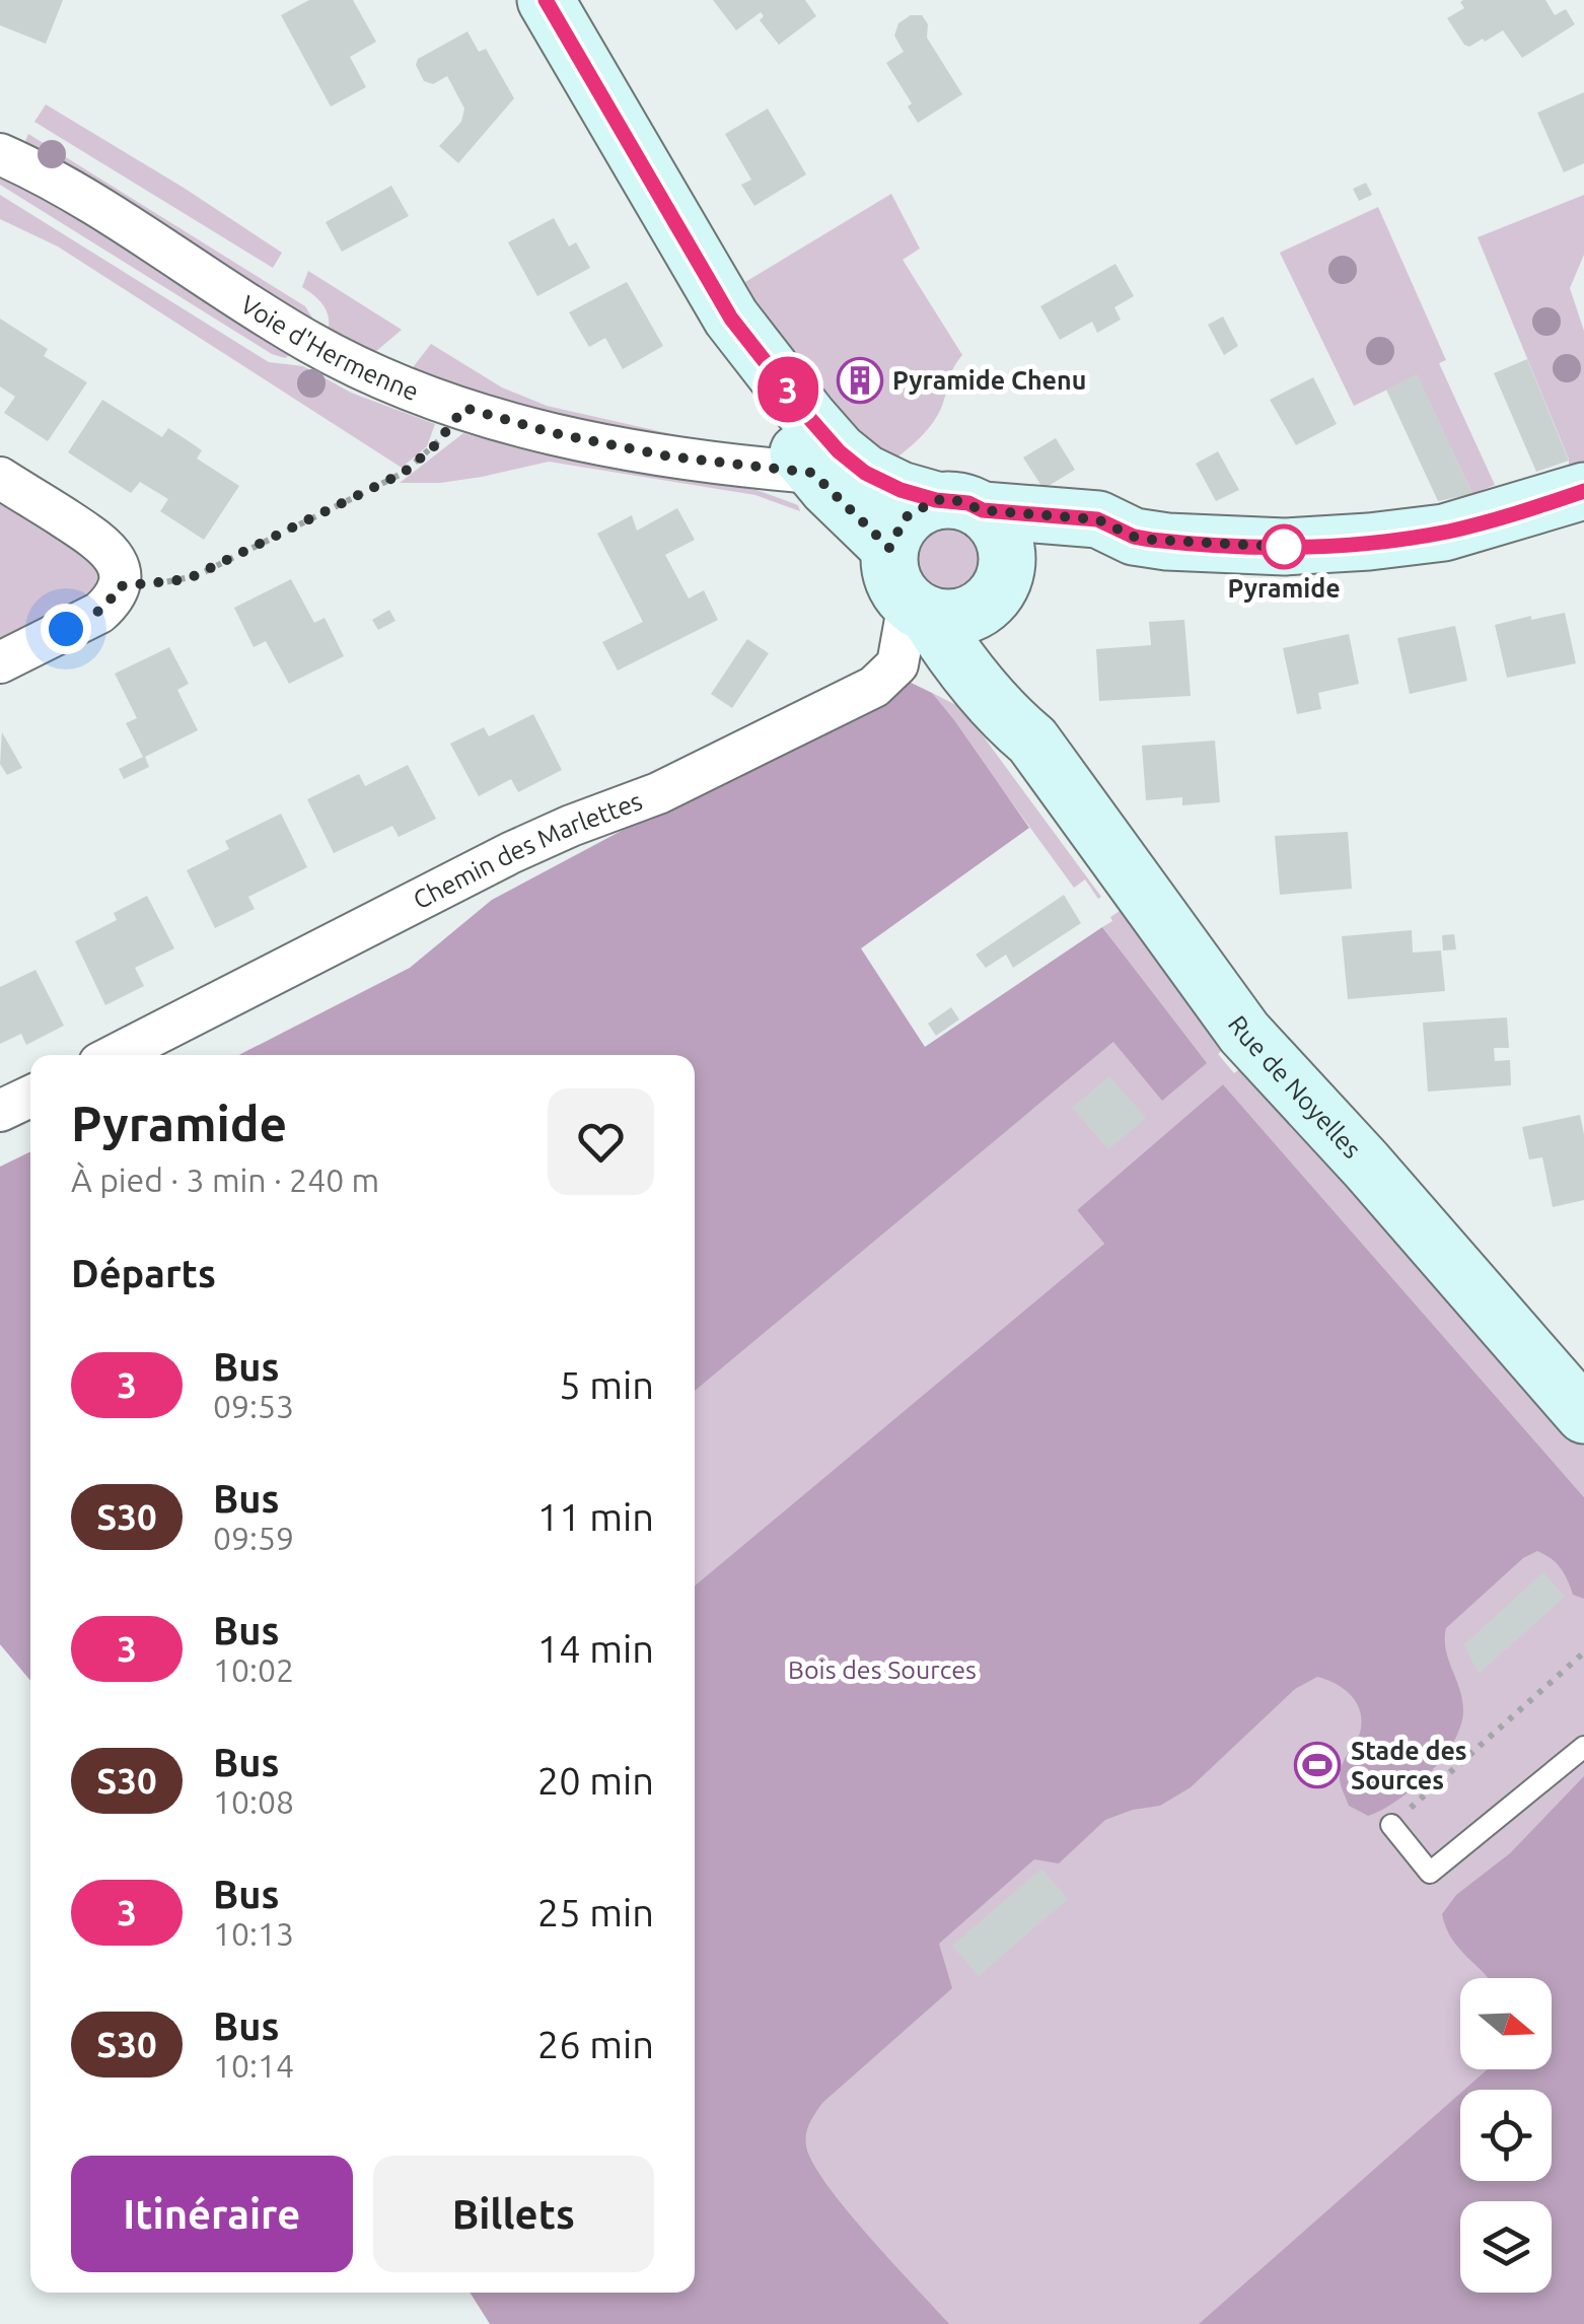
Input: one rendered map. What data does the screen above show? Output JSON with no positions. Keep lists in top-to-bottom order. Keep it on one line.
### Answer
{"streets":{"street":["Voie d'Hermenne","Chemin des Marlettes","Rue de Noyelles"]},"crossings":[["Chemin des Marlettes","Rue de Noyelles"]],"parks":["Bois des Sources"],"places":{"building":["Pyramide Chenu"],"other":["Pyramide"],"sports":["Stade des Sources"]},"lines":["bus line 3"],"north":"right","page":{"on_map":"3","heading":[["Pyramide","À pied · 3 min · 240 m"],"Départs"],"list":[{"mark":"3","name":"Bus","note":"09:53","value":"5 min"},{"mark":"S30","name":"Bus","note":"09:59","value":"11 min"},{"mark":"3","name":"Bus","note":"10:02","value":"14 min"},{"mark":"S30","name":"Bus","note":"10:08","value":"20 min"},{"mark":"3","name":"Bus","note":"10:13","value":"25 min"},{"mark":"S30","name":"Bus","note":"10:14","value":"26 min"}],"buttons":["Itinéraire","Billets"]}}
